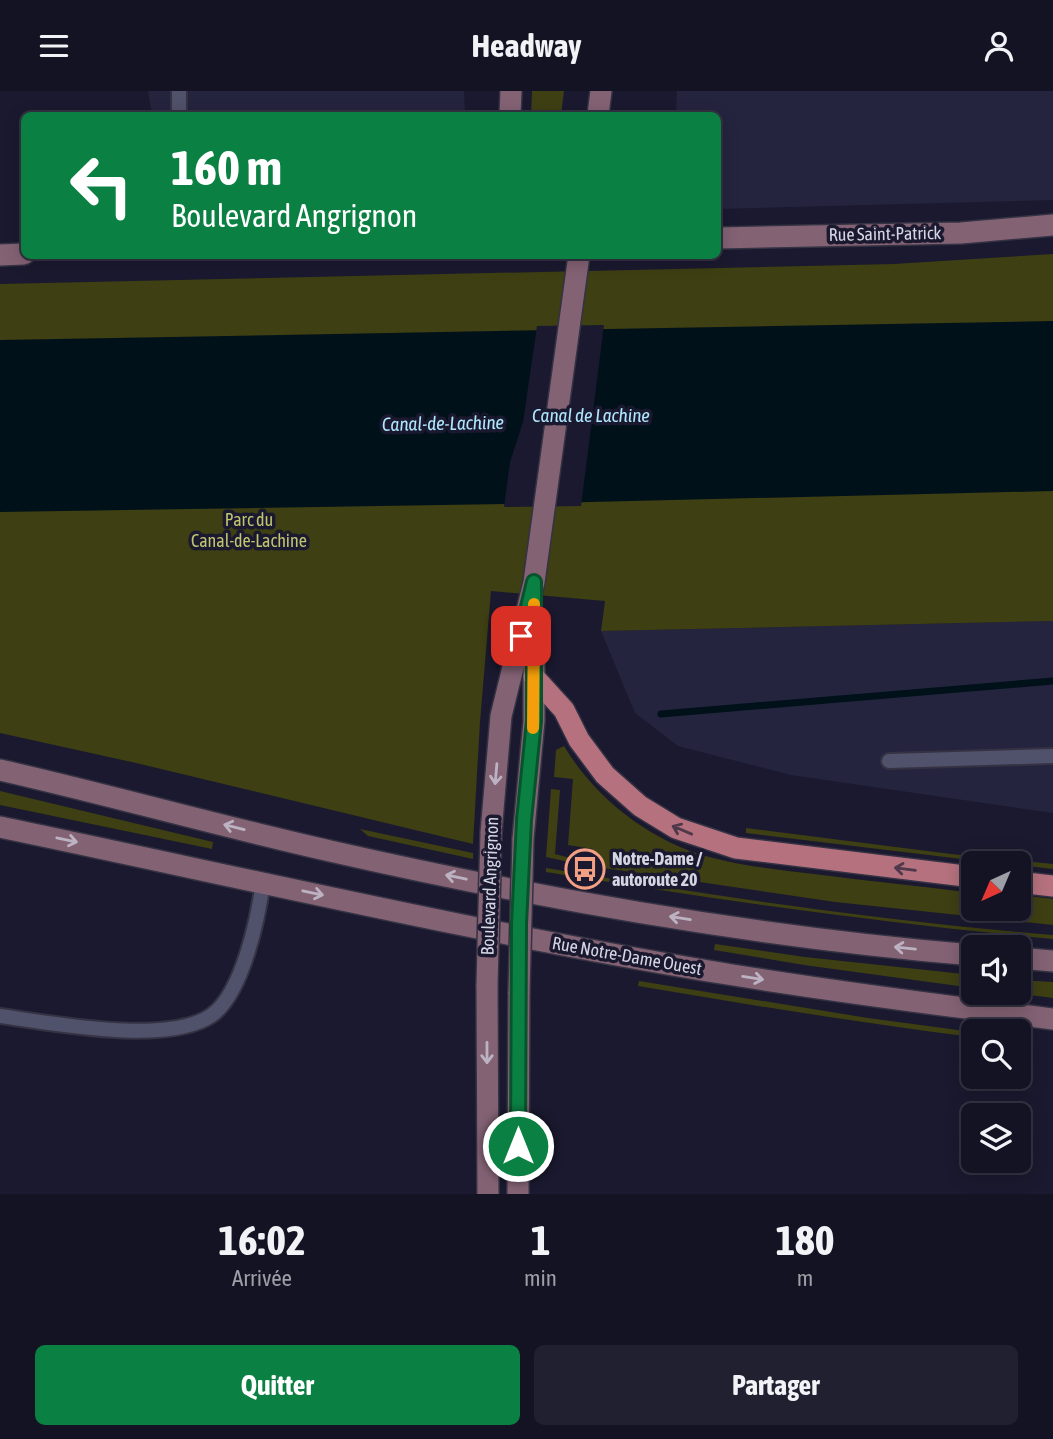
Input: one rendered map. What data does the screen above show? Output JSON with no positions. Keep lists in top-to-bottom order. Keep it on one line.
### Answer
{"streets":{"main road":["Rue Saint-Patrick","Boulevard Angrignon","Rue Notre-Dame Ouest"]},"water":["Canal de Lachine","Canal-de-Lachine"],"parks":["Parc du Canal-de-Lachine"],"places":{"bus stop":["Notre-Dame / autoroute 20"]},"north":"bottom left","page":{"header":"Headway","turn":["160 m","Boulevard Angrignon"],"eta":["16:02","Arrivée","1","min","180","m"],"buttons":["Quitter","Partager"]}}
